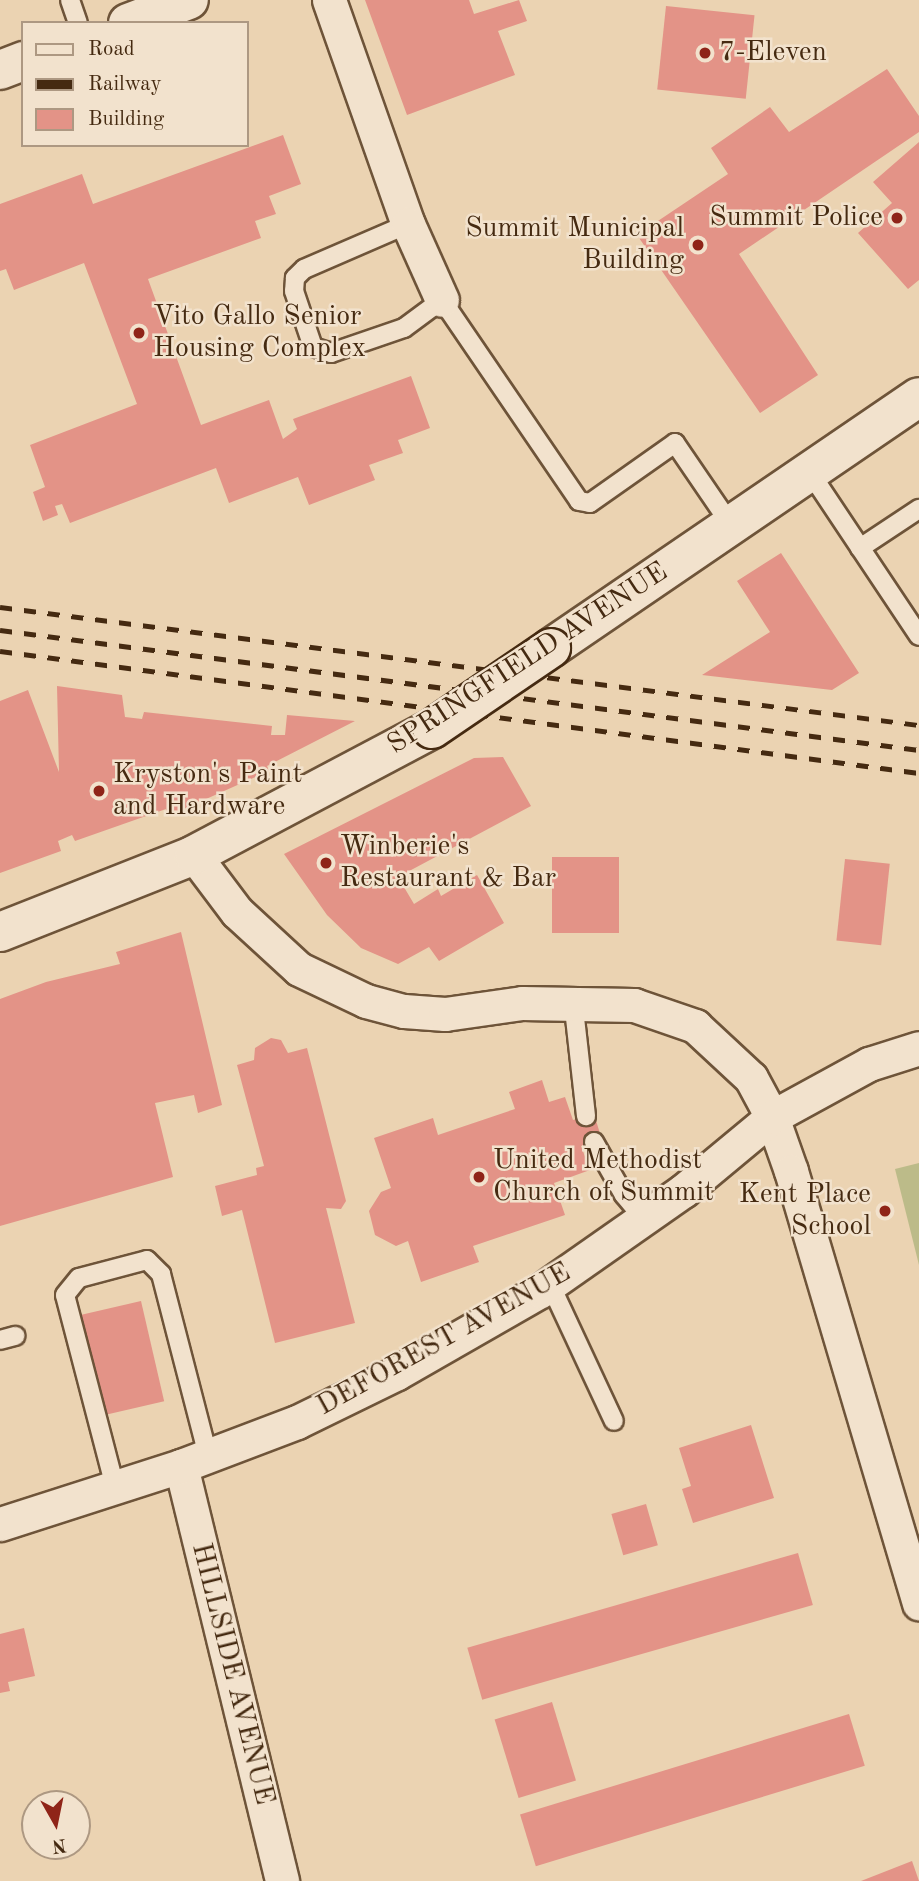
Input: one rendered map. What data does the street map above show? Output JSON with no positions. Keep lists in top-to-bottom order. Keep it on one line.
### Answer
{"streets":{"main road":["SPRINGFIELD AVENUE"],"street":["DEFOREST AVENUE","HILLSIDE AVENUE"]},"crossings":[["DEFOREST AVENUE","HILLSIDE AVENUE"]],"places":["7-Eleven","Summit Police","Summit Municipal Building","Vito Gallo Senior Housing Complex","Kryston's Paint and Hardware","Winberie's Restaurant & Bar","United Methodist Church of Summit","Kent Place School"],"legend":["Road","Railway","Building"],"north":"bottom"}
